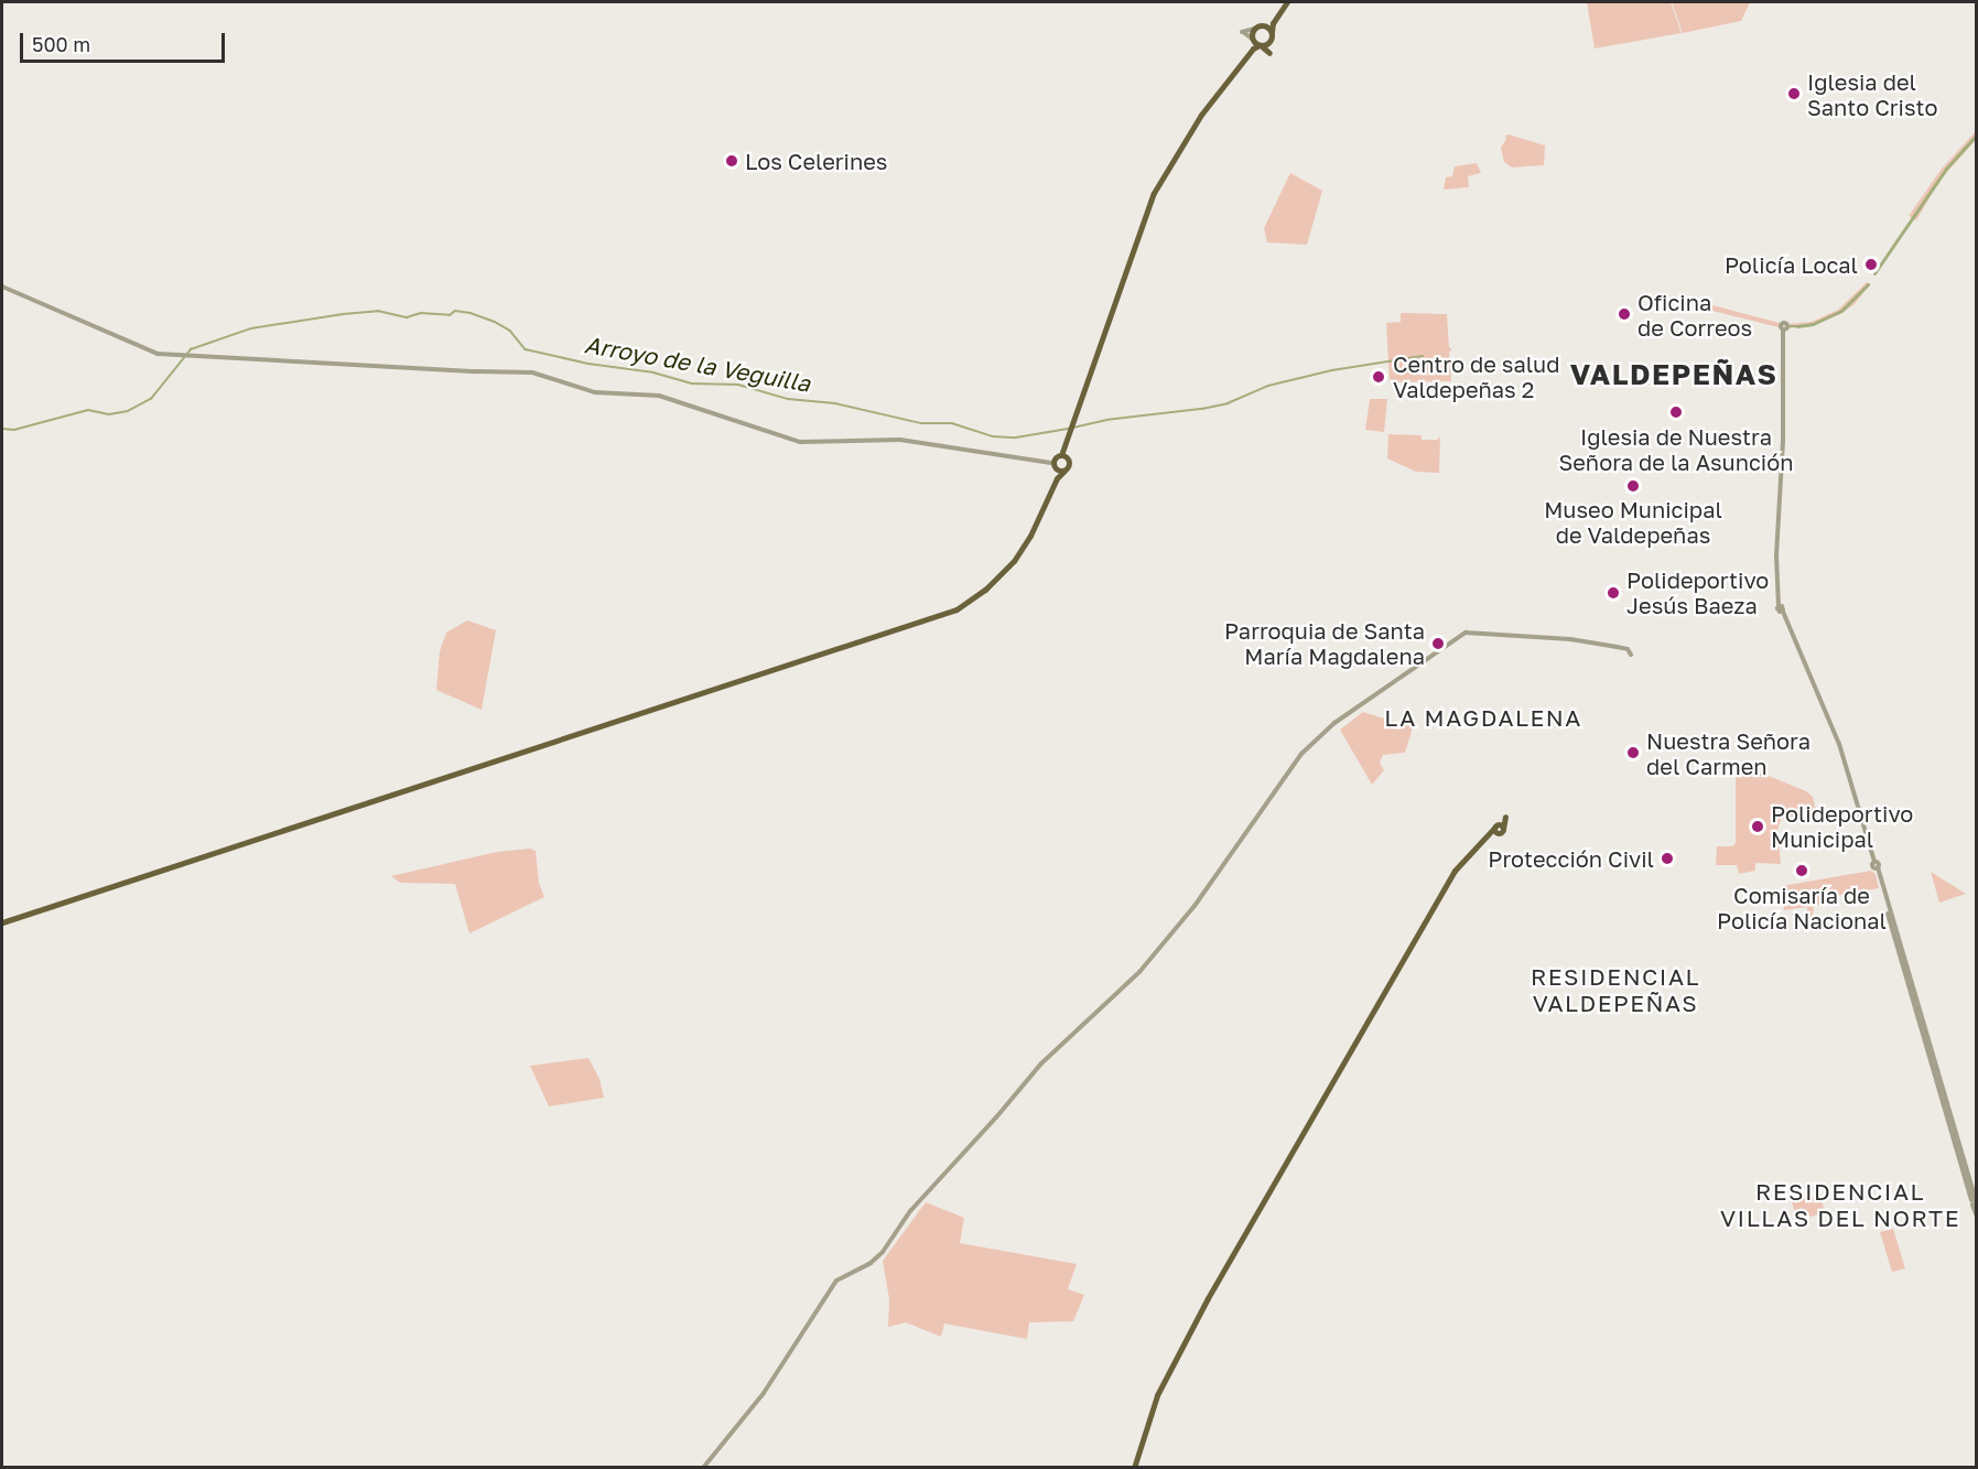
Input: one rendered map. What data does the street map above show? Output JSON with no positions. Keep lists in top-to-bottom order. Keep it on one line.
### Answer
{"districts":["VALDEPEÑAS","LA MAGDALENA","RESIDENCIAL VALDEPEÑAS","RESIDENCIAL VILLAS DEL NORTE"],"water":["Arroyo de la Veguilla"],"places":["Iglesia del Santo Cristo","Los Celerines","Policía Local","Oficina de Correos","Centro de salud Valdepeñas 2","Iglesia de Nuestra Señora de la Asunción","Museo Municipal de Valdepeñas","Polideportivo Jesús Baeza","Parroquia de Santa María Magdalena","Nuestra Señora del Carmen","Polideportivo Municipal","Protección Civil","Comisaría de Policía Nacional"],"scale_bar":"500 m"}
